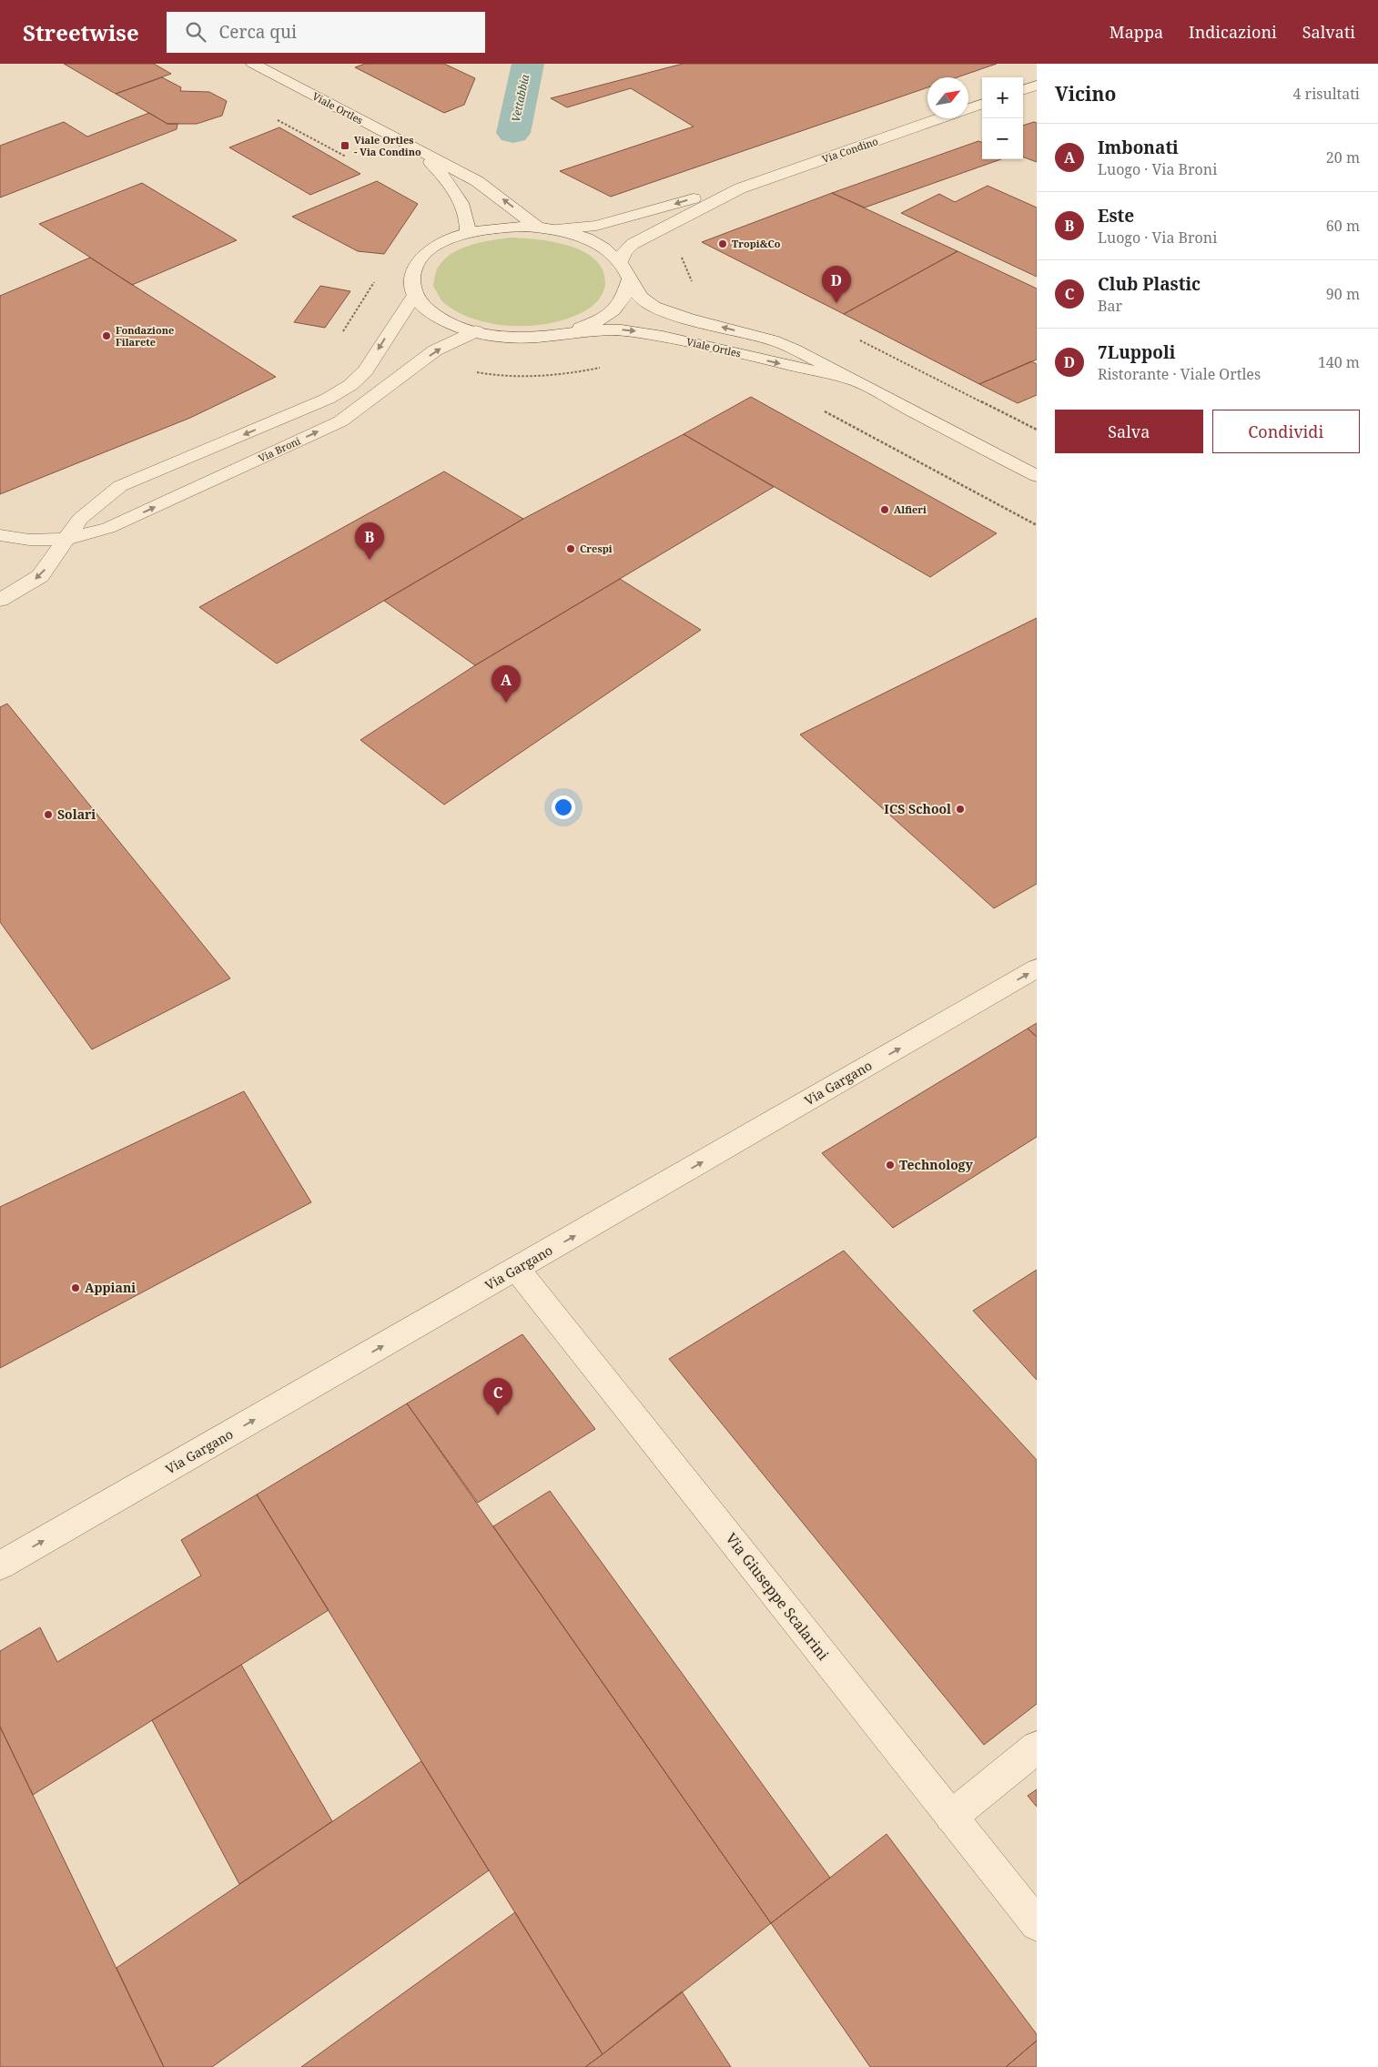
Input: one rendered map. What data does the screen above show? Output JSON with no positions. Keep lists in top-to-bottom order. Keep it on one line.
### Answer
{"streets":{"street":["Viale Ortles","Via Condino","Via Broni","Via Gargano","Via Giuseppe Scalarini"]},"crossings":[["Viale Ortles","Via Condino"],["Viale Ortles","Via Broni"],["Via Gargano","Via Giuseppe Scalarini"]],"one_way":["Via Gargano"],"water":["Vettabbia"],"places":{"transit":["Viale Ortles - Via Condino"],"other":["Tropi&Co","Fondazione Filarete","Alfieri","Crespi","ICS School","Solari","Technology","Appiani"]},"north":"top right","page":{"header":"Streetwise","search":"Cerca qui","nav":["Mappa","Indicazioni","Salvati"],"heading":["Vicino","4 risultati"],"map_buttons":["+","−"],"list":[{"mark":"A","name":"Imbonati","note":"Luogo · Via Broni","value":"20 m"},{"mark":"B","name":"Este","note":"Luogo · Via Broni","value":"60 m"},{"mark":"C","name":"Club Plastic","note":"Bar","value":"90 m"},{"mark":"D","name":"7Luppoli","note":"Ristorante · Viale Ortles","value":"140 m"}],"pins":["D","B","A","C"],"buttons":["Salva","Condividi"]}}
